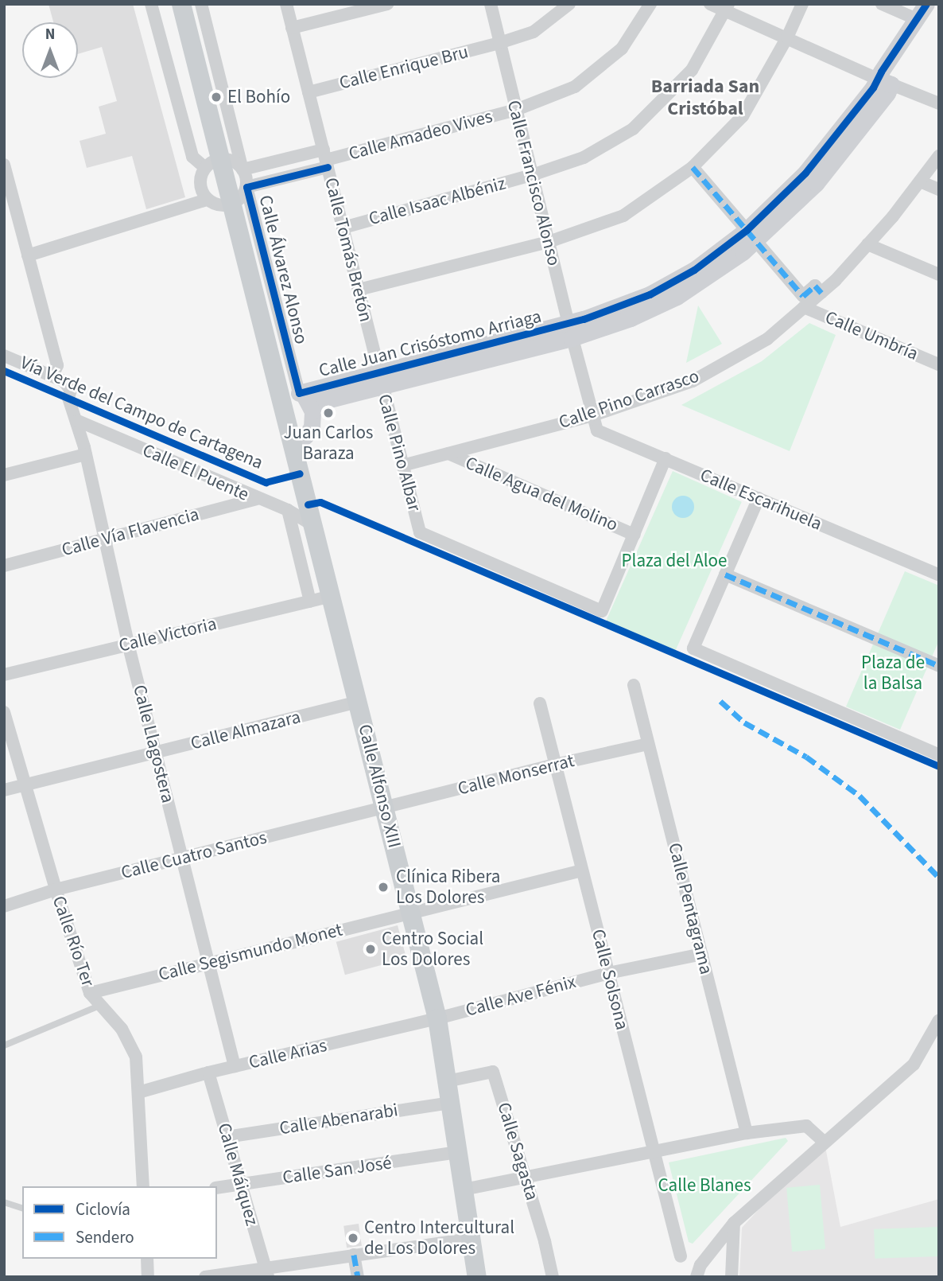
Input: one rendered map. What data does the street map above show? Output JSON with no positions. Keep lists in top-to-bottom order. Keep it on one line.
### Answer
{"streets":{"main road":["Calle Álvarez Alonso","Calle Alfonso XIII"],"street":["Calle Enrique Bru","Calle Amadeo Vives","Calle Francisco Alonso","Calle Isaac Albéniz","Calle Tomás Bretón","Calle Umbría","Calle Juan Crisóstomo Arriaga","Calle Pino Carrasco","Calle Pino Albar","Calle El Puente","Calle Agua del Molino","Calle Escarihuela","Calle Vía Flavencia","Calle Victoria","Calle Almazara","Calle Llagostera","Calle Monserrat","Calle Cuatro Santos","Calle Pentagrama","Calle Río Ter","Calle Segismundo Monet","Calle Solsona","Calle Ave Fénix","Calle Arias","Calle Abenarabi","Calle Sagasta","Calle San José","Calle Máiquez"],"cycle path":["Vía Verde del Campo de Cartagena"]},"crossings":[["Calle Enrique Bru","Calle Francisco Alonso"],["Calle Enrique Bru","Calle Tomás Bretón"],["Calle Amadeo Vives","Calle Francisco Alonso"],["Calle Amadeo Vives","Calle Tomás Bretón"],["Calle Francisco Alonso","Calle Isaac Albéniz"],["Calle Francisco Alonso","Calle Juan Crisóstomo Arriaga"],["Calle Francisco Alonso","Calle Pino Carrasco"],["Calle Francisco Alonso","Calle Escarihuela"],["Calle Isaac Albéniz","Calle Tomás Bretón"],["Calle Tomás Bretón","Calle Juan Crisóstomo Arriaga"],["Calle Tomás Bretón","Calle Pino Albar"],["Calle Álvarez Alonso","Calle Juan Crisóstomo Arriaga"],["Calle Álvarez Alonso","Calle Alfonso XIII"],["Calle Umbría","Calle Pino Carrasco"],["Calle Juan Crisóstomo Arriaga","Calle Pino Albar"],["Calle Pino Carrasco","Calle Pino Albar"],["Calle Pino Carrasco","Calle Agua del Molino"],["Calle Pino Carrasco","Calle Escarihuela"],["Calle Pino Albar","Calle Agua del Molino"],["Calle El Puente","Calle Vía Flavencia"],["Calle El Puente","Calle Llagostera"],["Calle El Puente","Calle Alfonso XIII"],["Calle Vía Flavencia","Calle Llagostera"],["Calle Victoria","Calle Llagostera"],["Calle Victoria","Calle Alfonso XIII"],["Calle Almazara","Calle Llagostera"],["Calle Almazara","Calle Alfonso XIII"],["Calle Almazara","Calle Río Ter"],["Calle Llagostera","Calle Cuatro Santos"],["Calle Llagostera","Calle Segismundo Monet"],["Calle Llagostera","Calle Arias"],["Calle Monserrat","Calle Alfonso XIII"],["Calle Monserrat","Calle Cuatro Santos"],["Calle Monserrat","Calle Pentagrama"],["Calle Monserrat","Calle Solsona"],["Calle Alfonso XIII","Calle Cuatro Santos"],["Calle Alfonso XIII","Calle Segismundo Monet"],["Calle Alfonso XIII","Calle Ave Fénix"],["Calle Alfonso XIII","Calle Arias"],["Calle Alfonso XIII","Calle Abenarabi"],["Calle Alfonso XIII","Calle Sagasta"],["Calle Alfonso XIII","Calle San José"],["Calle Cuatro Santos","Calle Río Ter"],["Calle Pentagrama","Calle Ave Fénix"],["Calle Río Ter","Calle Segismundo Monet"],["Calle Río Ter","Calle Arias"],["Calle Segismundo Monet","Calle Solsona"],["Calle Solsona","Calle Ave Fénix"],["Calle Ave Fénix","Calle Arias"],["Calle Arias","Calle Máiquez"],["Calle Abenarabi","Calle Máiquez"],["Calle San José","Calle Máiquez"]],"districts":["Barriada San Cristóbal"],"parks":["Plaza del Aloe","Plaza de la Balsa","Calle Blanes"],"places":["El Bohío","Juan Carlos Baraza","Clínica Ribera Los Dolores","Centro Social Los Dolores","Centro Intercultural de Los Dolores"],"legend":["Ciclovía","Sendero"],"north":"top"}
